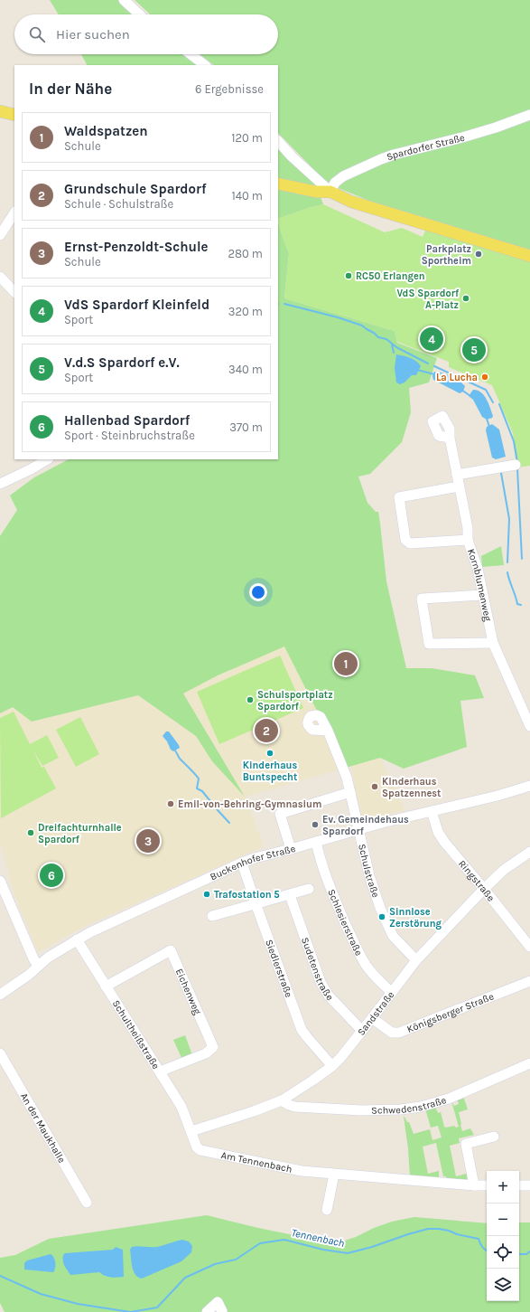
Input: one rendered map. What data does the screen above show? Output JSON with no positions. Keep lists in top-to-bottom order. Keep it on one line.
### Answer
{"streets":{"street":["Spardorfer Straße","Kornblumenweg","Buckenhofer Straße","Schulstraße","Ringstraße","Schlesierstraße","Sudetenstraße","Siedlerstraße","Eichenweg","Königsberger Straße","Sandstraße","Schultheißstraße","Schwedenstraße","An der Maukhalle","Am Tennenbach"]},"crossings":[["Buckenhofer Straße","Schulstraße"],["Buckenhofer Straße","Ringstraße"],["Buckenhofer Straße","Schlesierstraße"],["Buckenhofer Straße","Siedlerstraße"],["Buckenhofer Straße","Schultheißstraße"],["Schulstraße","Sandstraße"],["Ringstraße","Sandstraße"],["Schlesierstraße","Sandstraße"],["Sudetenstraße","Sandstraße"],["Siedlerstraße","Sandstraße"],["Eichenweg","Schultheißstraße"],["Königsberger Straße","Sandstraße"],["Sandstraße","Schultheißstraße"],["Sandstraße","Schwedenstraße"],["Sandstraße","Am Tennenbach"],["Schultheißstraße","Am Tennenbach"]],"water":["Tennenbach"],"places":["Parkplatz Sportheim","RC50 Erlangen","VdS Spardorf A-Platz","La Lucha","Schulsportplatz Spardorf","Kinderhaus Buntspecht","Kinderhaus Spatzennest","Emil-von-Behring-Gymnasium","Ev. Gemeindehaus Spardorf","Dreifachturnhalle Spardorf","Trafostation 5","Sinnlose Zerstörung"],"page":{"search":"Hier suchen","heading":["In der Nähe","6 Ergebnisse"],"list":[{"mark":"1","name":"Waldspatzen","note":"Schule","value":"120 m"},{"mark":"2","name":"Grundschule Spardorf","note":"Schule · Schulstraße","value":"140 m"},{"mark":"3","name":"Ernst-Penzoldt-Schule","note":"Schule","value":"280 m"},{"mark":"4","name":"VdS Spardorf Kleinfeld","note":"Sport","value":"320 m"},{"mark":"5","name":"V.d.S Spardorf e.V.","note":"Sport","value":"340 m"},{"mark":"6","name":"Hallenbad Spardorf","note":"Sport · Steinbruchstraße","value":"370 m"}],"pins":["4","5","1","2","3","6"],"map_buttons":["+","−"]}}
